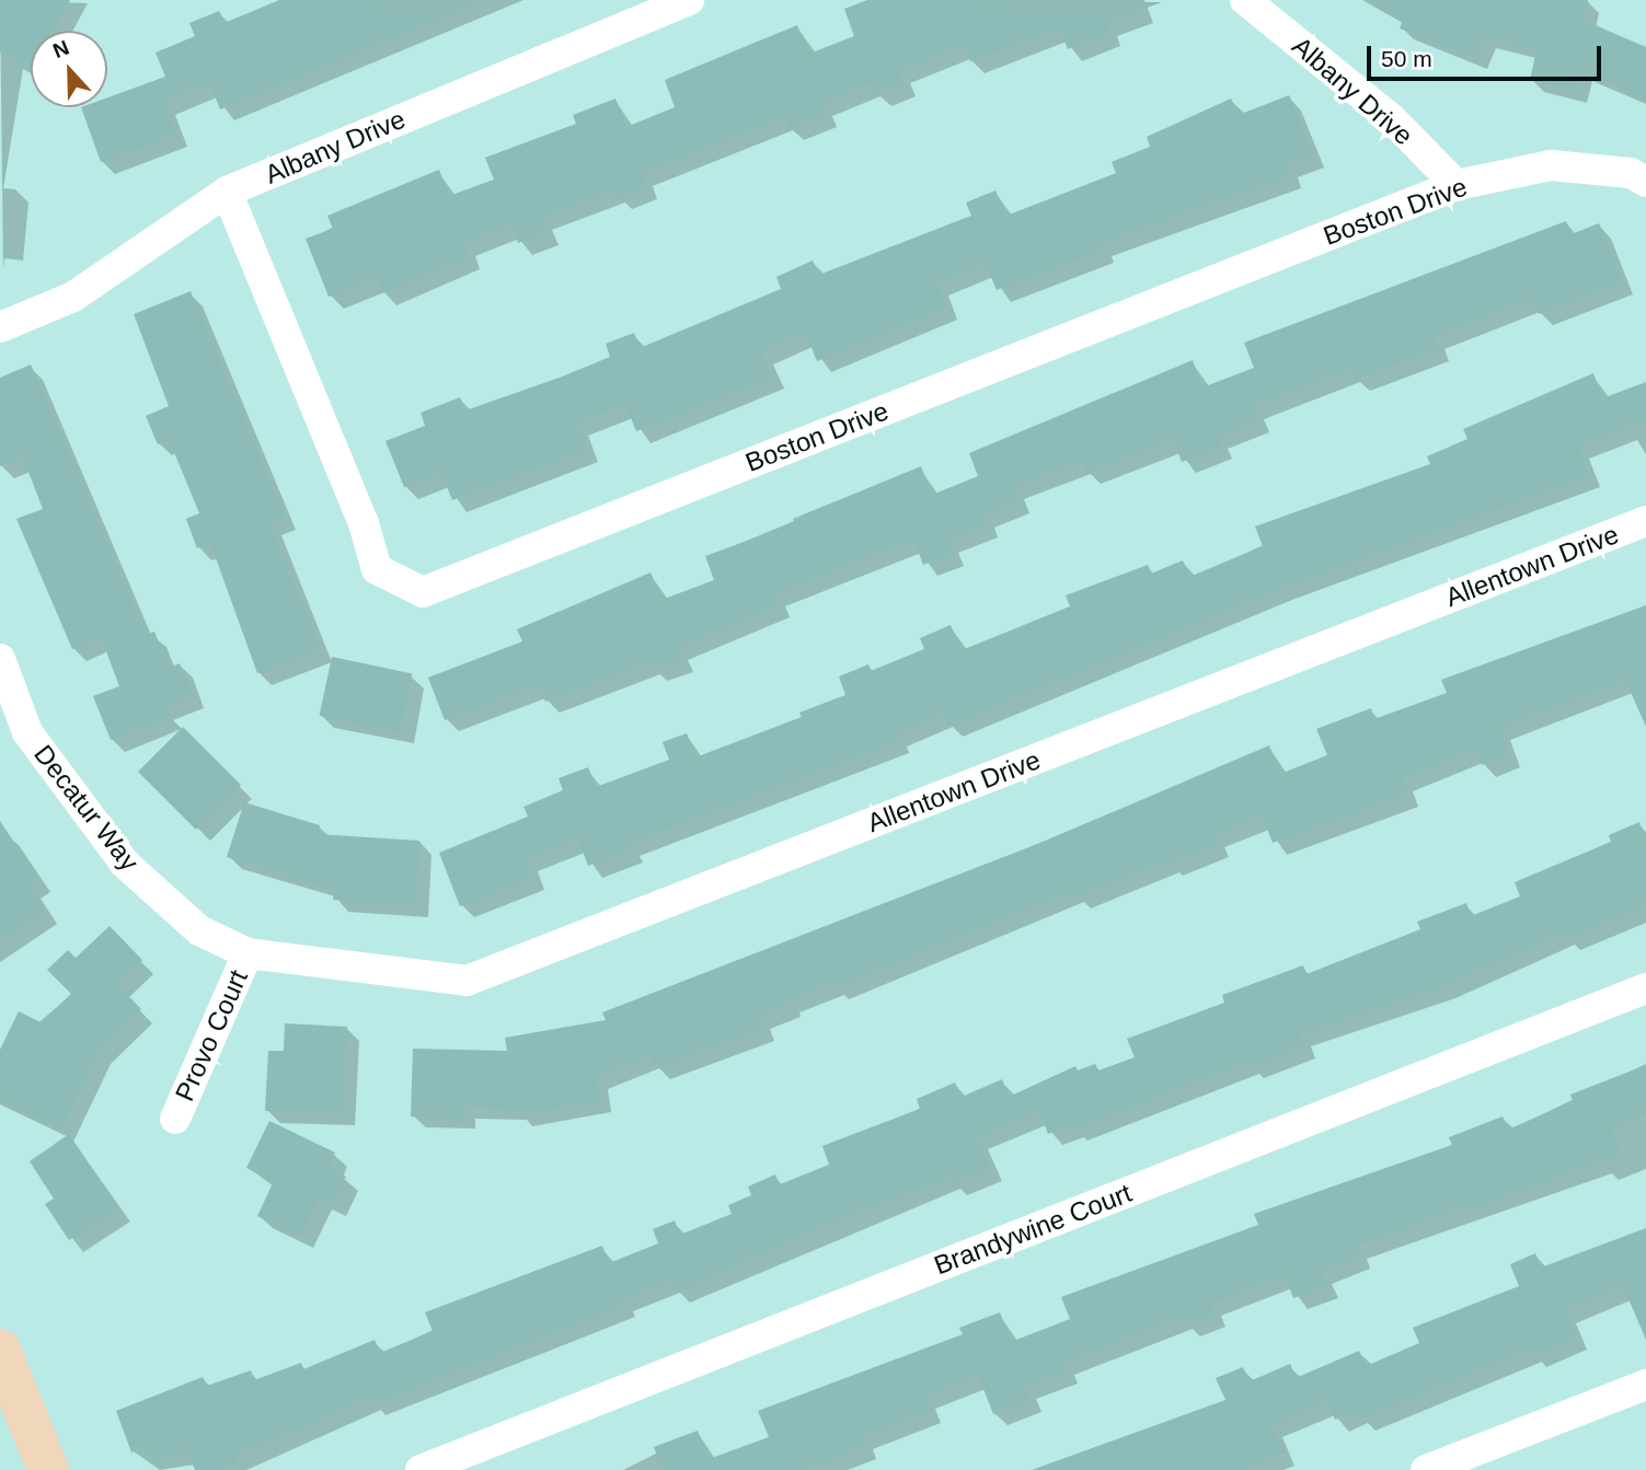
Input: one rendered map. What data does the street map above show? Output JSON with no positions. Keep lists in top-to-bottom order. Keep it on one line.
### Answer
{"streets":{"street":["Albany Drive","Boston Drive","Allentown Drive","Decatur Way","Provo Court","Brandywine Court"]},"crossings":[["Albany Drive","Boston Drive"],["Allentown Drive","Decatur Way"],["Allentown Drive","Provo Court"],["Decatur Way","Provo Court"]],"scale_bar":"50 m","north":"top"}
